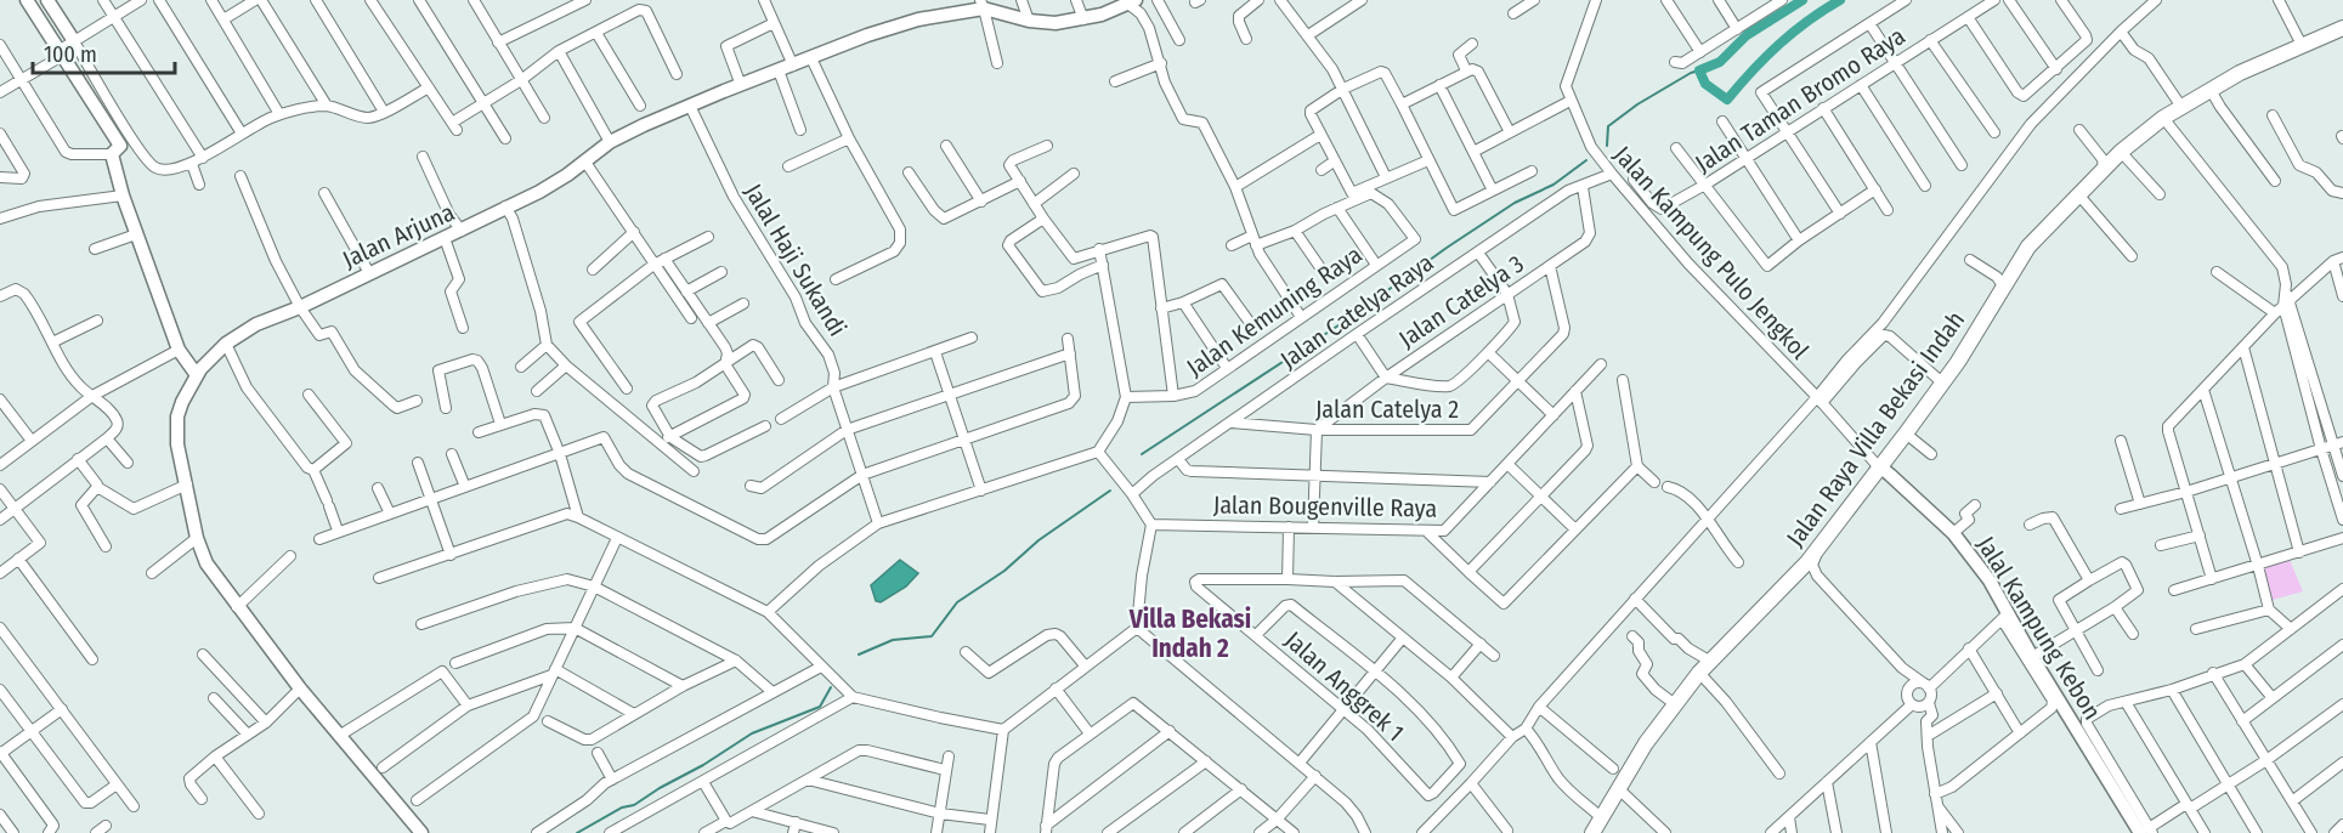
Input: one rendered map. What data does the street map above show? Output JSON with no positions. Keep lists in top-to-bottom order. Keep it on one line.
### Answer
{"streets":{"main road":["Jalan Raya Villa Bekasi Indah"],"street":["Jalan Taman Bromo Raya","Jalan Arjuna","Jalan Kampung Pulo Jengkol","Jalal Haji Sukandi","Jalan Catelya 3","Jalan Kemuning Raya","Jalan Catelya Raya","Jalan Catelya 2","Jalan Bougenville Raya","Jalal Kampung Kebon","Jalan Anggrek 1"]},"crossings":[["Jalan Arjuna","Jalal Haji Sukandi"],["Jalan Kampung Pulo Jengkol","Jalan Catelya Raya"],["Jalan Kampung Pulo Jengkol","Jalan Raya Villa Bekasi Indah"],["Jalan Kampung Pulo Jengkol","Jalal Kampung Kebon"],["Jalan Catelya 3","Jalan Catelya Raya"],["Jalan Catelya 3","Jalan Catelya 2"],["Jalan Catelya Raya","Jalan Catelya 2"],["Jalan Raya Villa Bekasi Indah","Jalal Kampung Kebon"]],"districts":["Villa Bekasi Indah 2"],"scale_bar":"100 m"}
